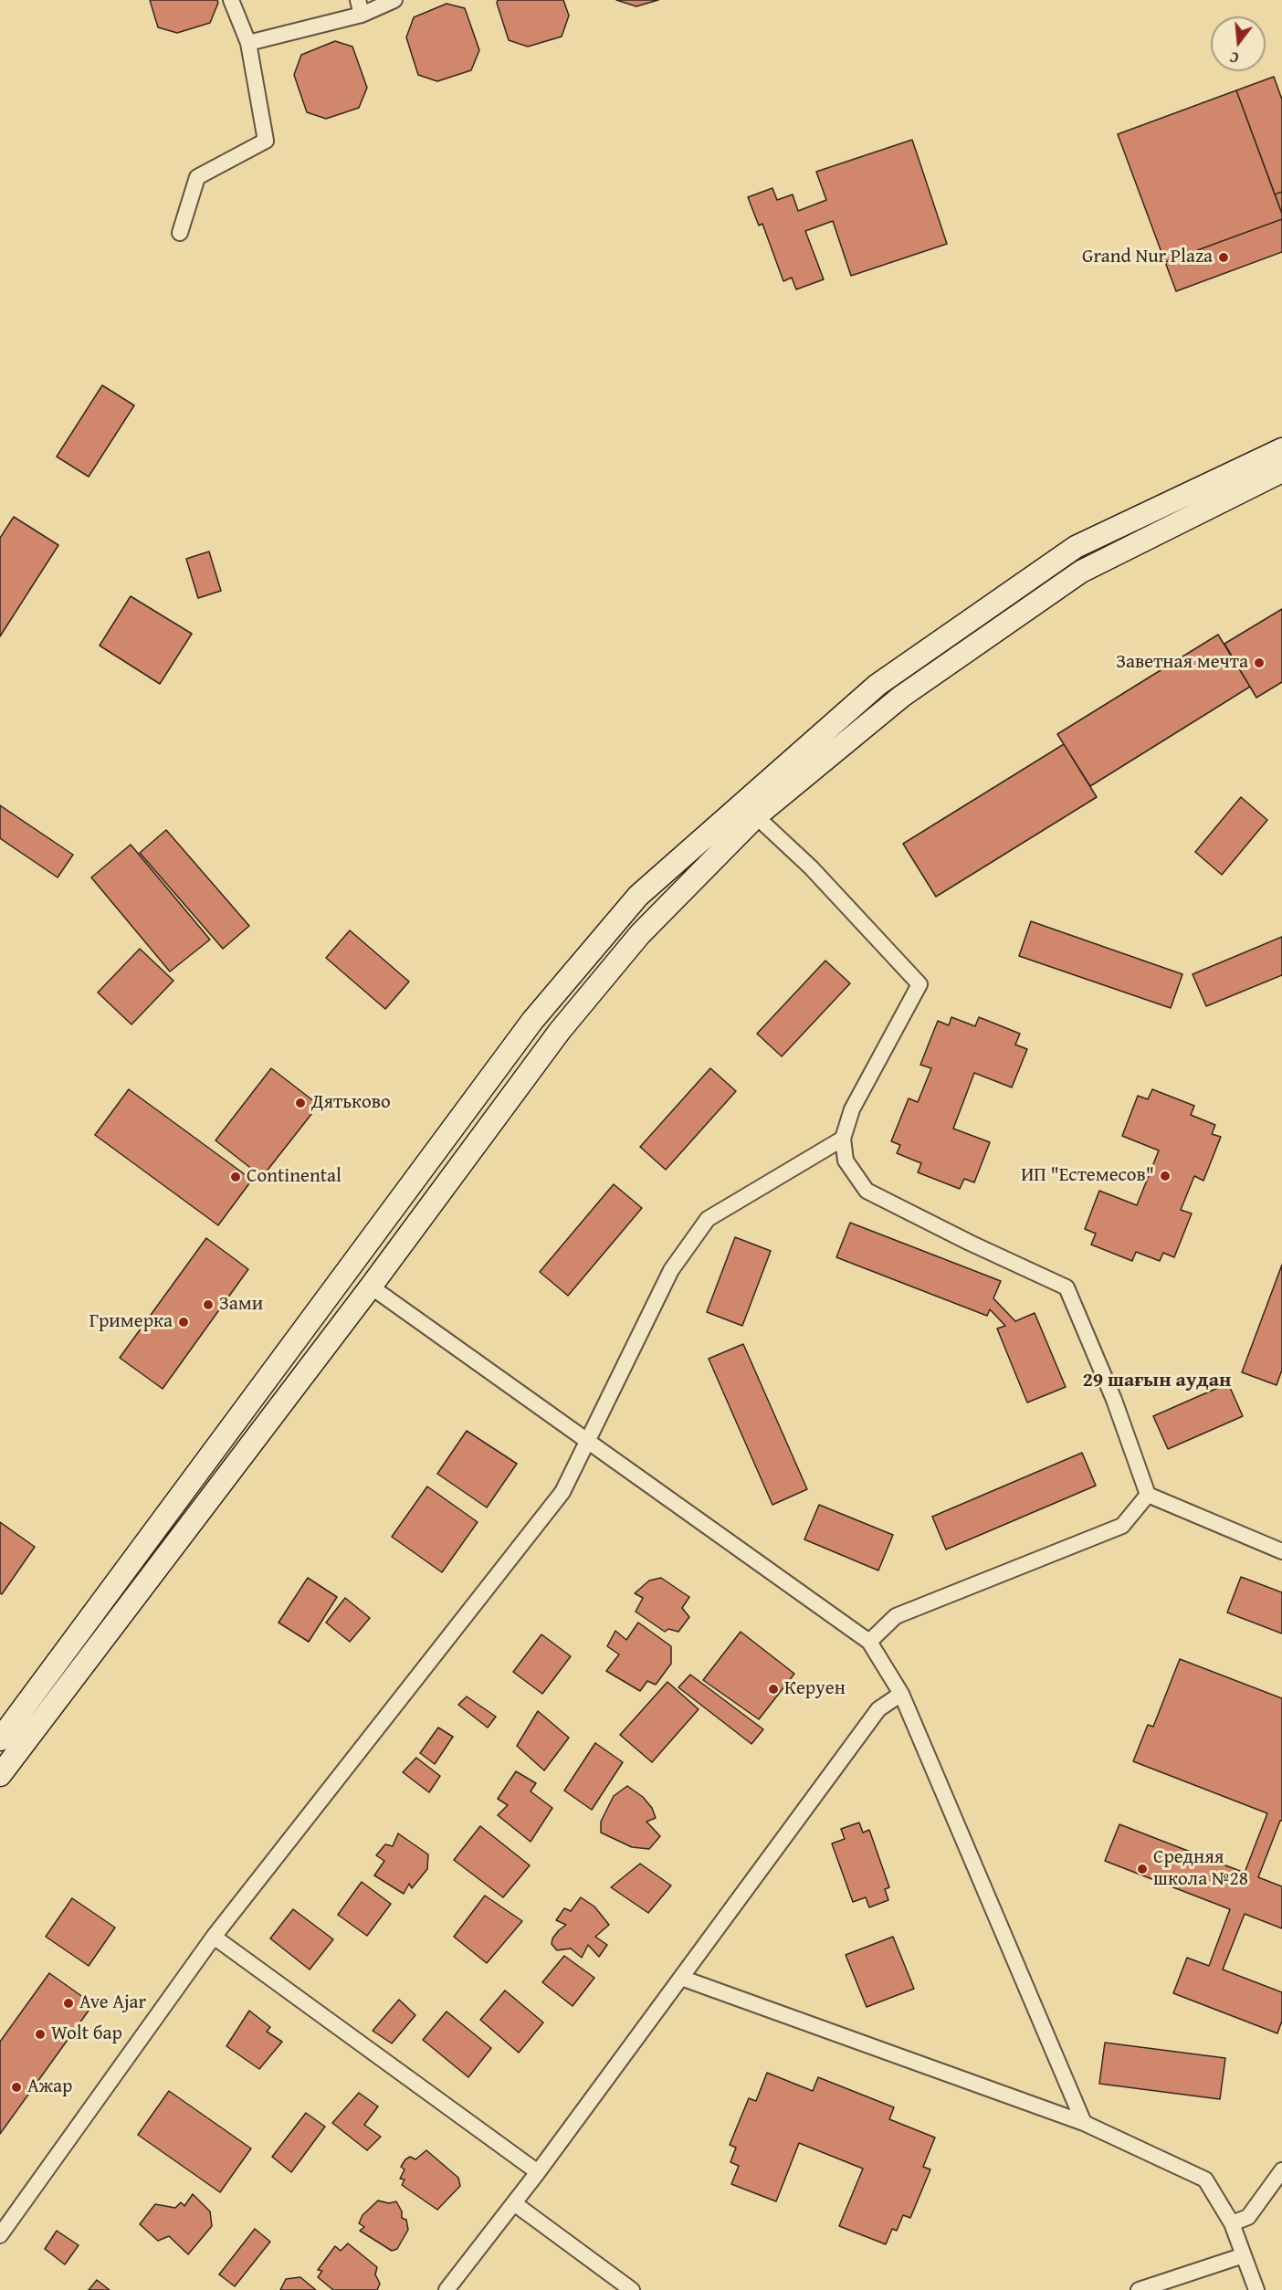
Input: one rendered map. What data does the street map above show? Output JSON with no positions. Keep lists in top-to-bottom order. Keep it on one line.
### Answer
{"districts":["29 шағын аудан"],"places":["Grand Nur Plaza","Заветная мечта","Дятьково","ИП \"Естемесов\"","Continental","Зами","Гримерка","Керуен","Средняя школа №28","Ave Ajar","Wolt бар","Ажар"],"north":"bottom"}
